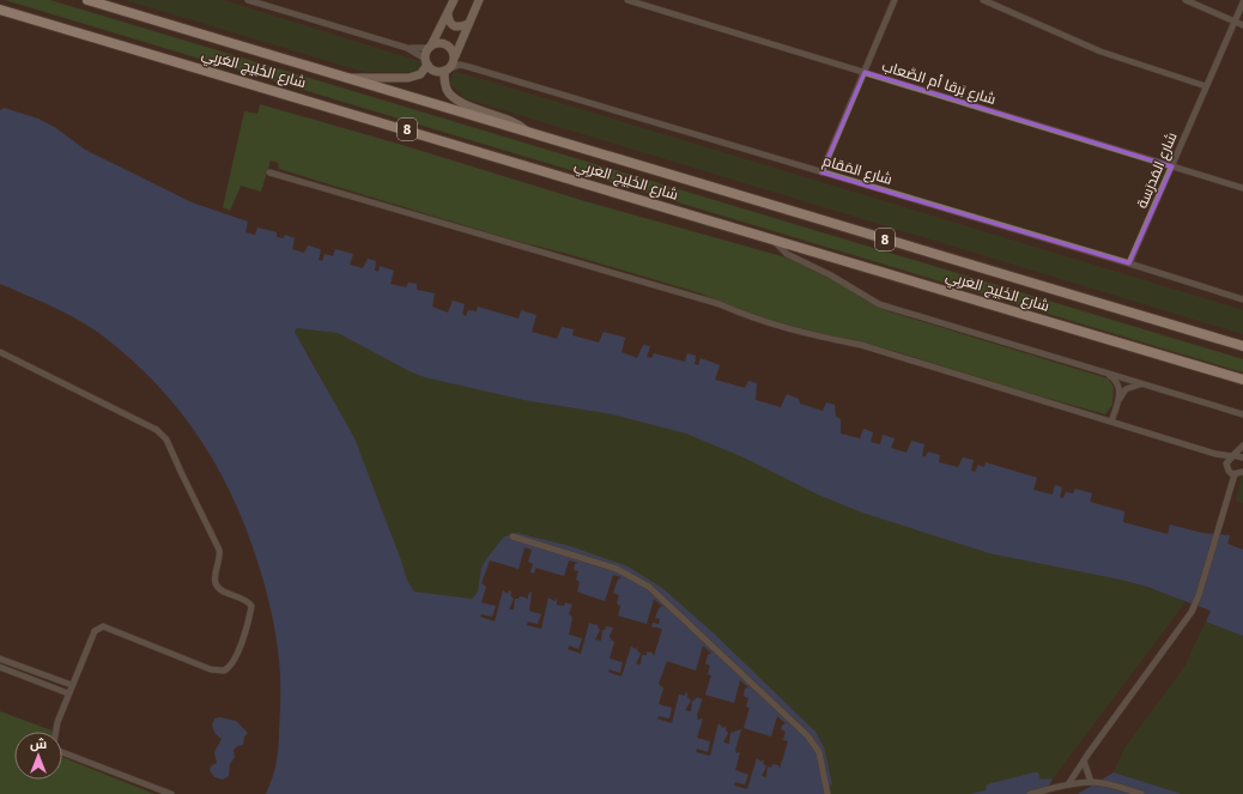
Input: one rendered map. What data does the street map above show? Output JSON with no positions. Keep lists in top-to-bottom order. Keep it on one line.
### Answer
{"streets":{"highway":["شارع الخَلِيج العَربِي","8"],"street":["شارع بَرقا أم الصَّعاب","شارع المَقام","شارع المَدرَسة"]},"crossings":[["شارع بَرقا أم الصَّعاب","شارع المَدرَسة"],["شارع المَقام","شارع المَدرَسة"]],"north":"top"}
